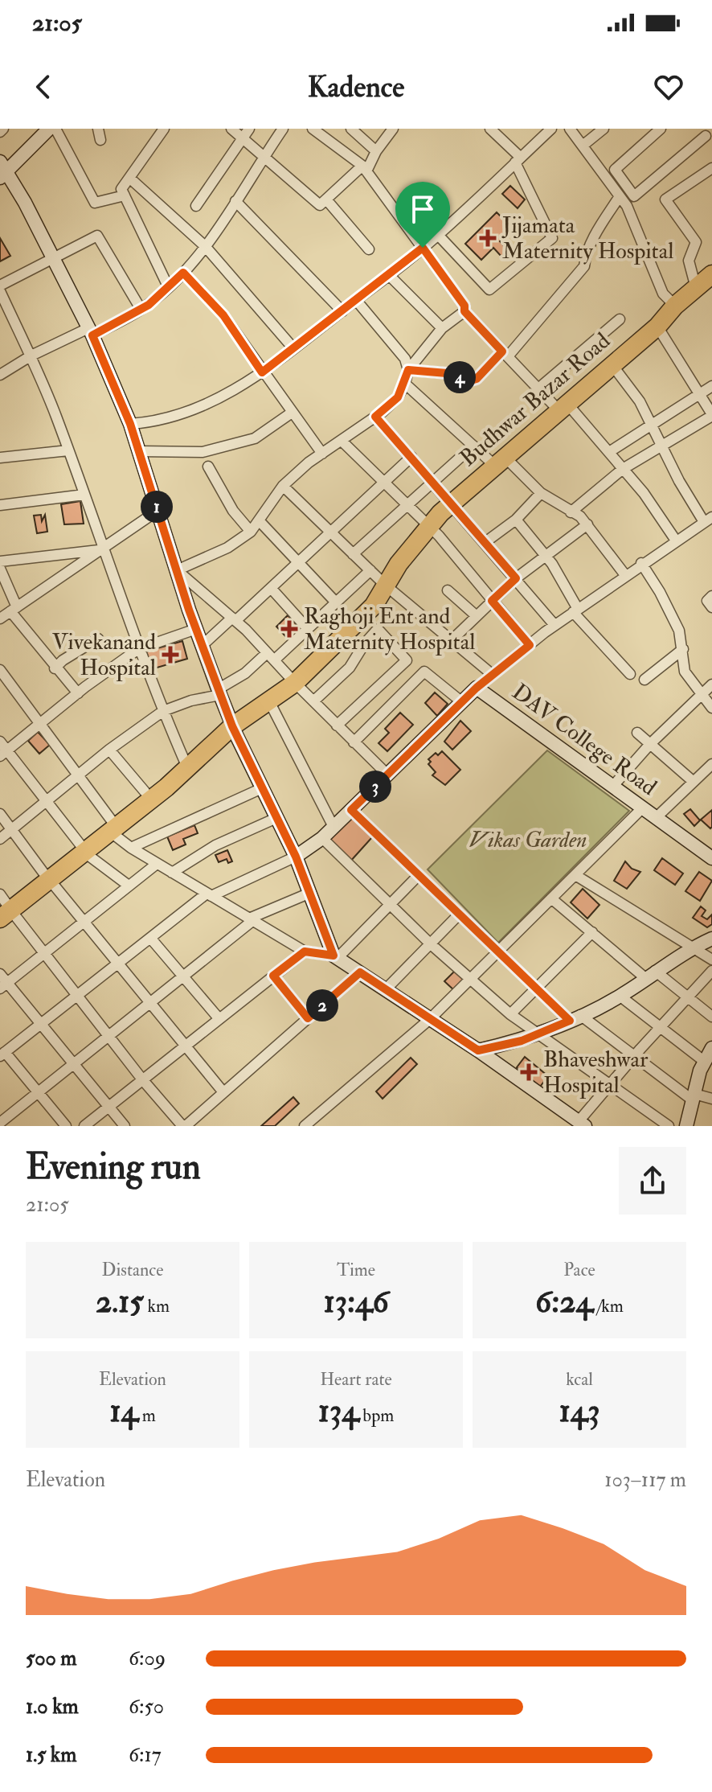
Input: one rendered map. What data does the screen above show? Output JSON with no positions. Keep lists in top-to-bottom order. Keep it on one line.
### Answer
{"streets":{"highway":["Budhwar Bazar Road"],"street":["DAV College Road"]},"parks":["Vikas Garden"],"places":{"health":["Jijamata Maternity Hospital","Raghoji Ent and Maternity Hospital","Vivekanand Hospital","Bhaveshwar Hospital"]},"page":{"status":"21:05","header":"Kadence","pins":["4","1","3","2"],"heading":["Evening run","21:05"],"stats":[["Distance","2.15 km"],["Time","13:46"],["Pace","6:24 /km"],["Elevation","14 m"],["Heart rate","134 bpm"],["kcal","143"]],"chart":["Elevation","103–117 m"],"list":[{"name":"500 m","note":"6:09"},{"name":"1.0 km","note":"6:50"},{"name":"1.5 km","note":"6:17"}]}}
